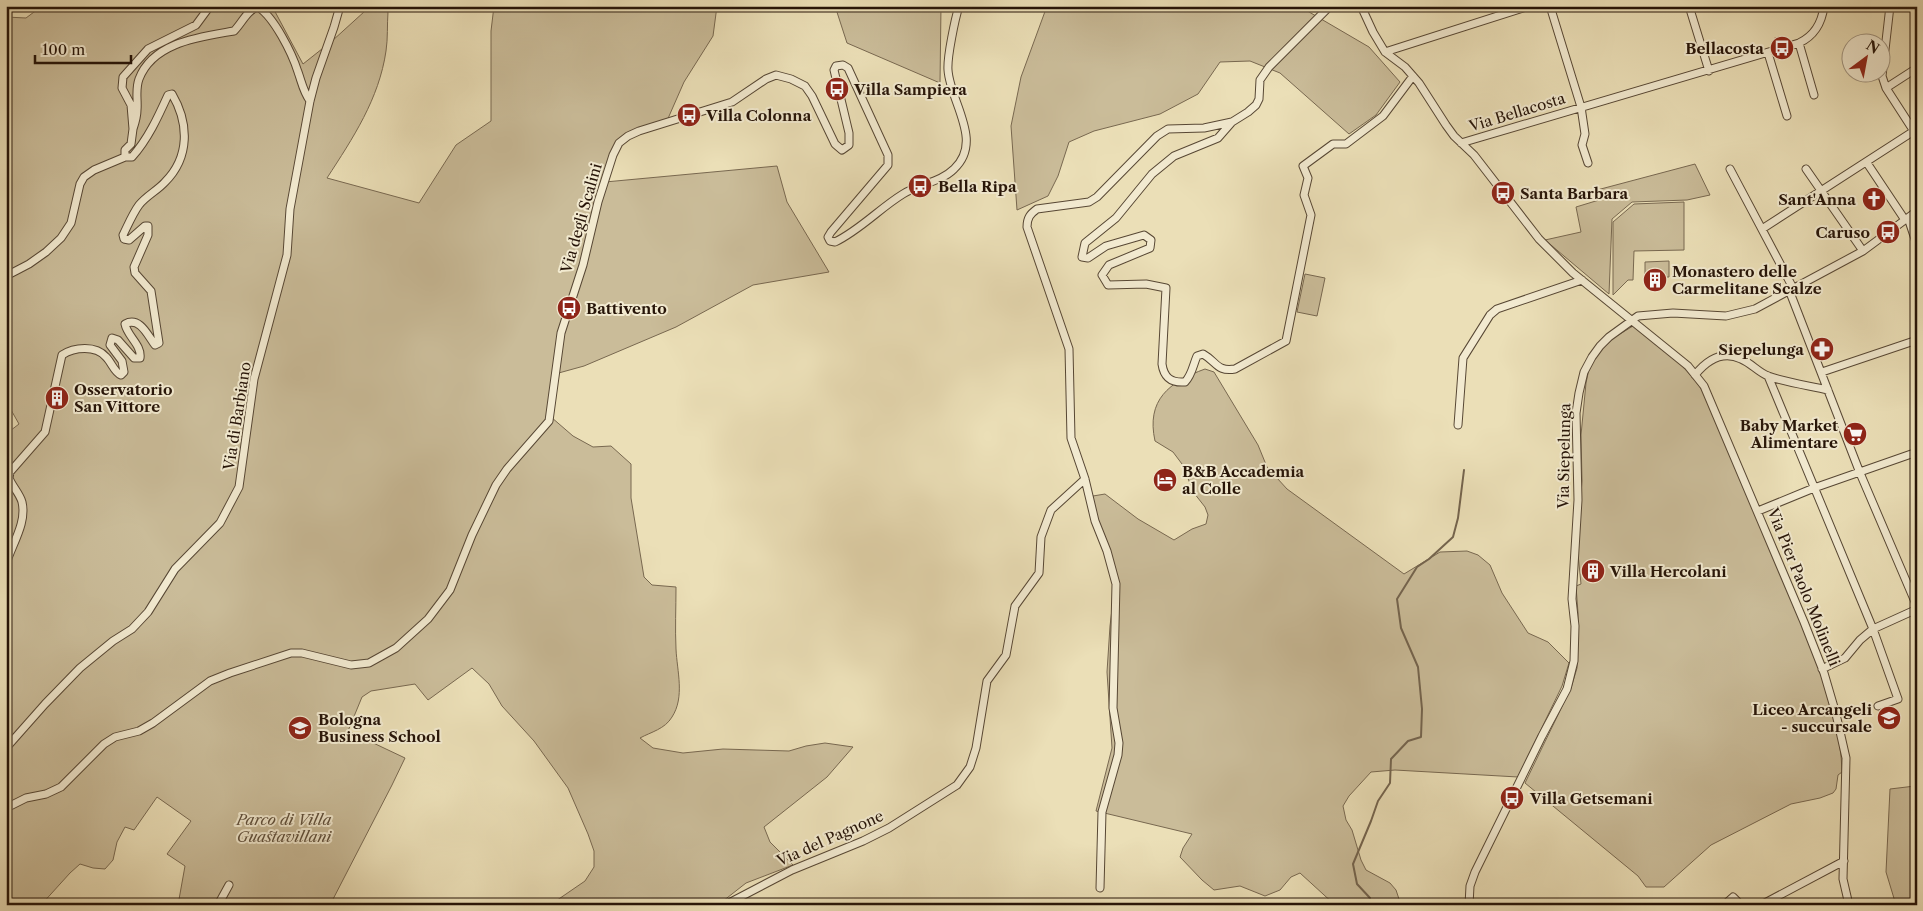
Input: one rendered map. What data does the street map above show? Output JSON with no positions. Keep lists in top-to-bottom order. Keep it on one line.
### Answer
{"streets":{"street":["Via Bellacosta","Via degli Scalini","Via di Barbiano","Via Siepelunga","Via Pier Paolo Molinelli","Via del Pagnone"]},"crossings":[["Via Bellacosta","Via Pier Paolo Molinelli"],["Via Siepelunga","Via Pier Paolo Molinelli"]],"parks":["Parco di Villa Guastavillani"],"places":{"bus stop":["Bellacosta","Villa Sampiera","Villa Colonna","Bella Ripa","Santa Barbara","Caruso","Battivento","Villa Getsemani"],"church":["Sant'Anna"],"building":["Monastero delle Carmelitane Scalze","Osservatorio San Vittore","Villa Hercolani"],"pharmacy":["Siepelunga"],"supermarket":["Baby Market Alimentare"],"hotel":["B&B Accademia al Colle"],"school or university":["Liceo Arcangeli - succursale","Bologna Business School"]},"scale_bar":"100 m","north":"top right"}
